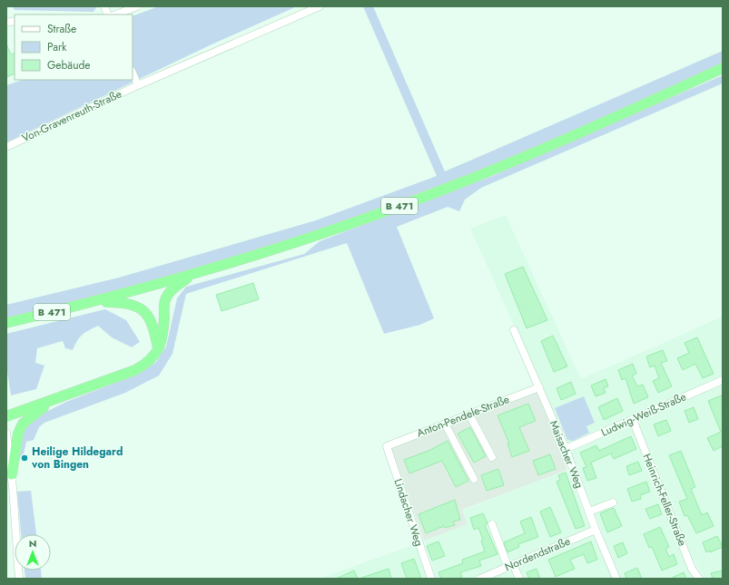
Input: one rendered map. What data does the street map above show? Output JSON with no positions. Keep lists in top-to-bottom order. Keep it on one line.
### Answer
{"streets":{"highway":["B 471"],"street":["Von-Gravenreuth-Straße","Ludwig-Weiß-Straße","Anton-Pendele-Straße","Maisacher Weg","Heinrich-Feller-Straße","Lindacher Weg","Nordendstraße"]},"crossings":[["Ludwig-Weiß-Straße","Maisacher Weg"],["Ludwig-Weiß-Straße","Heinrich-Feller-Straße"],["Anton-Pendele-Straße","Maisacher Weg"],["Anton-Pendele-Straße","Lindacher Weg"],["Maisacher Weg","Nordendstraße"]],"places":["Heilige Hildegard von Bingen"],"legend":["Straße","Park","Gebäude"],"north":"top"}
